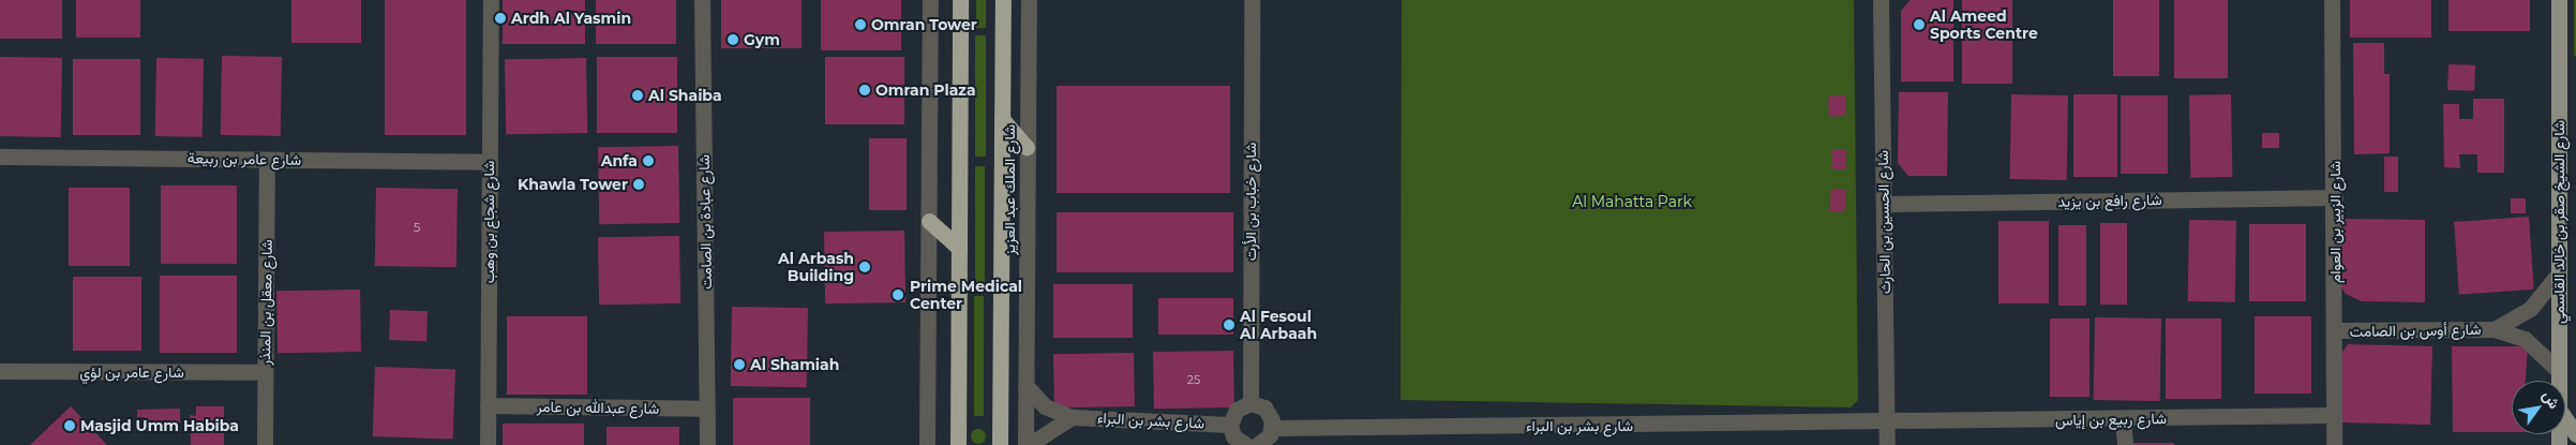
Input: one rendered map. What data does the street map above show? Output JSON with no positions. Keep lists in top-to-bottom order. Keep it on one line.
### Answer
{"streets":{"highway":["شارع الملك عبد العزيز"],"main road":["شارع الشيخ صقر بن خالد القاسمي"],"street":["شارع عامر بن ربيعة","شارع رافع بن يزيد","شارع خباب بن الأرت","شارع شجاع بن وهب","شارع عبادة بن الصامت","شارع الحسين بن الحارث","شارع الزبير بن العوام","شارع معقل بن المنذر","شارع أوس بن الصامت","شارع عامر بن لؤي","شارع عبدالله بن عامر","شارع ربيع بن إياس","شارع بشر بن البراء"]},"crossings":[["شارع عامر بن ربيعة","شارع شجاع بن وهب"],["شارع عامر بن ربيعة","شارع معقل بن المنذر"],["شارع الملك عبد العزيز","شارع بشر بن البراء"],["شارع رافع بن يزيد","شارع الحسين بن الحارث"],["شارع رافع بن يزيد","شارع الزبير بن العوام"],["شارع شجاع بن وهب","شارع عبدالله بن عامر"],["شارع عبادة بن الصامت","شارع عبدالله بن عامر"],["شارع الحسين بن الحارث","شارع ربيع بن إياس"],["شارع الحسين بن الحارث","شارع بشر بن البراء"],["شارع الزبير بن العوام","شارع أوس بن الصامت"],["شارع الزبير بن العوام","شارع ربيع بن إياس"],["شارع الشيخ صقر بن خالد القاسمي","شارع أوس بن الصامت"],["شارع معقل بن المنذر","شارع عامر بن لؤي"],["شارع ربيع بن إياس","شارع بشر بن البراء"]],"parks":["Al Mahatta Park"],"places":["Ardh Al Yasmin","Omran Tower","Al Ameed Sports Centre","Gym","Omran Plaza","Al Shaiba","Anfa","Khawla Tower","Al Arbash Building","Prime Medical Center","Al Fesoul Al Arbaah","Al Shamiah","Masjid Umm Habiba"],"house_numbers":["5","25"],"north":"top right"}
